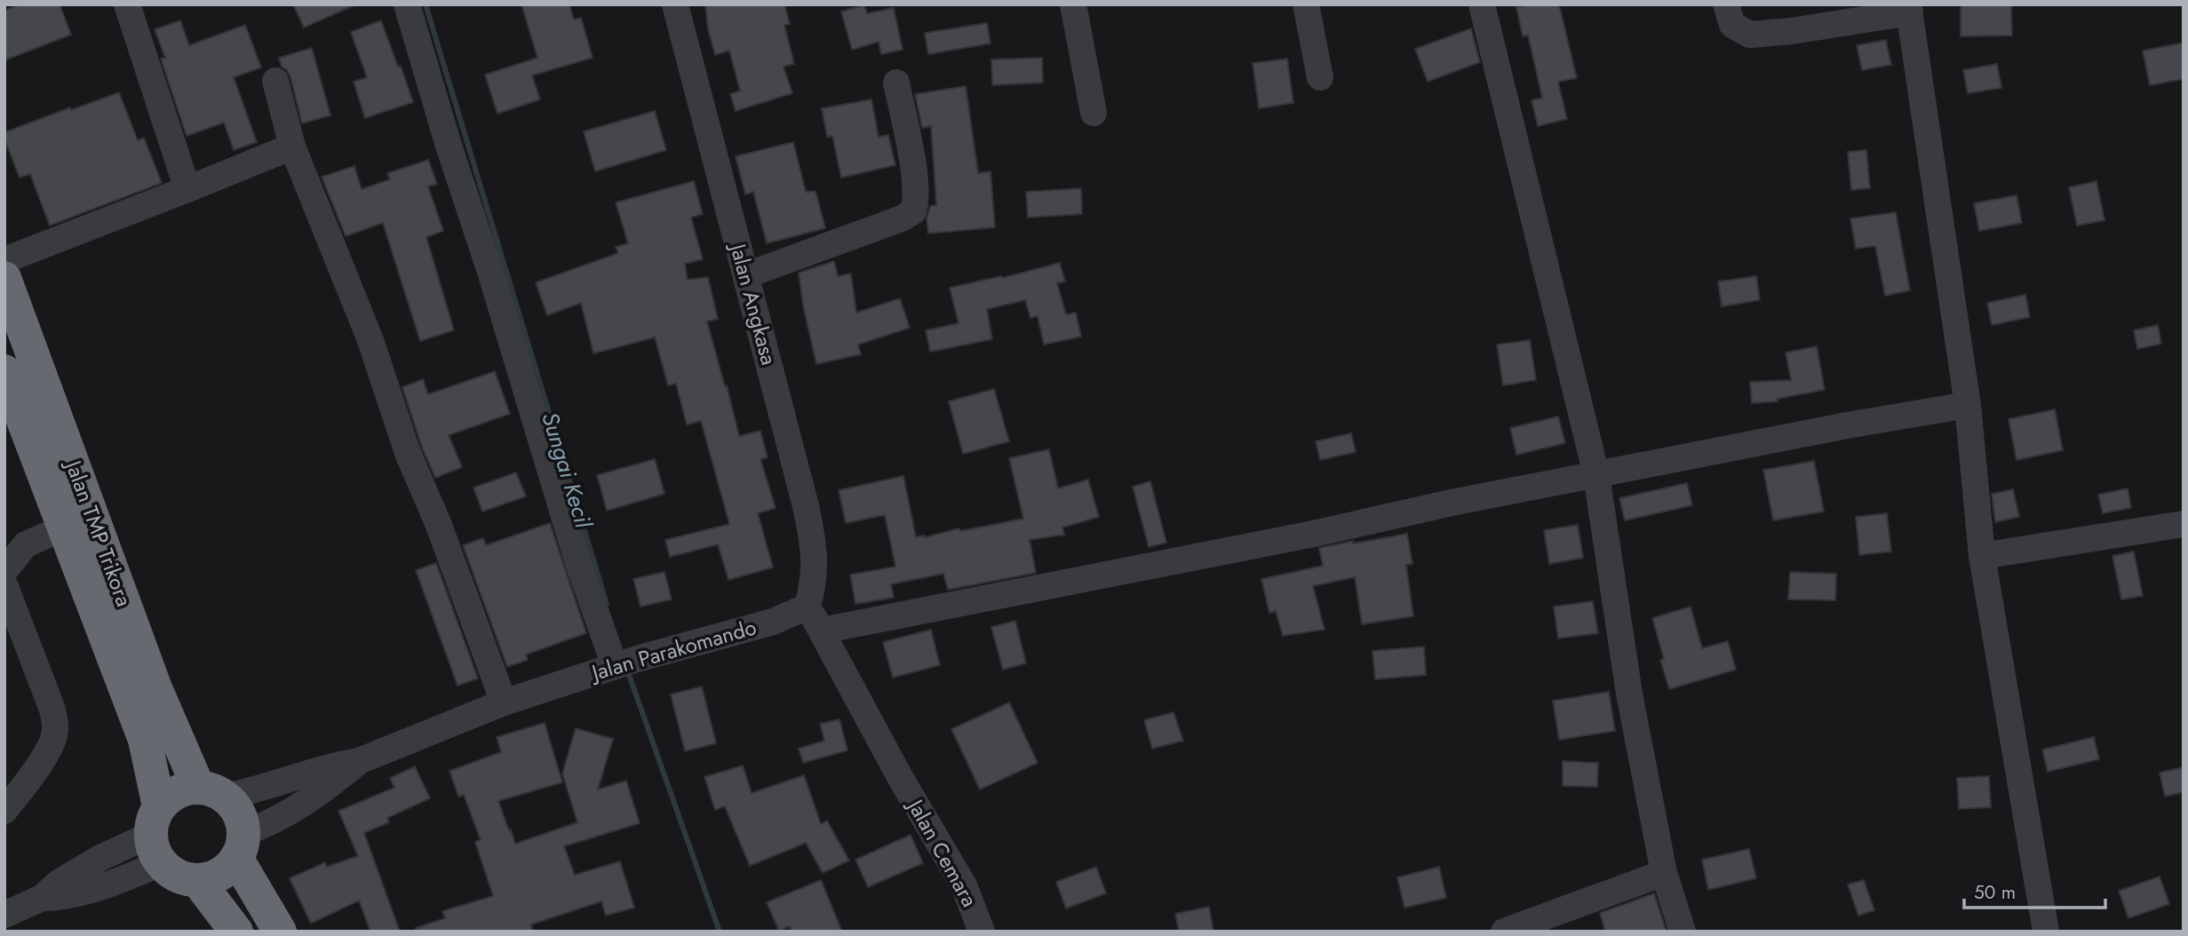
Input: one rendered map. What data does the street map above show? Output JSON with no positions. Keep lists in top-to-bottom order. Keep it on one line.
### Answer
{"streets":{"highway":["Jalan TMP Trikora"],"street":["Jalan Angkasa","Jalan Parakomando","Jalan Cemara"]},"crossings":[["Jalan Angkasa","Jalan Parakomando"],["Jalan TMP Trikora","Jalan Parakomando"]],"water":["Sungai Kecil"],"scale_bar":"50 m"}
